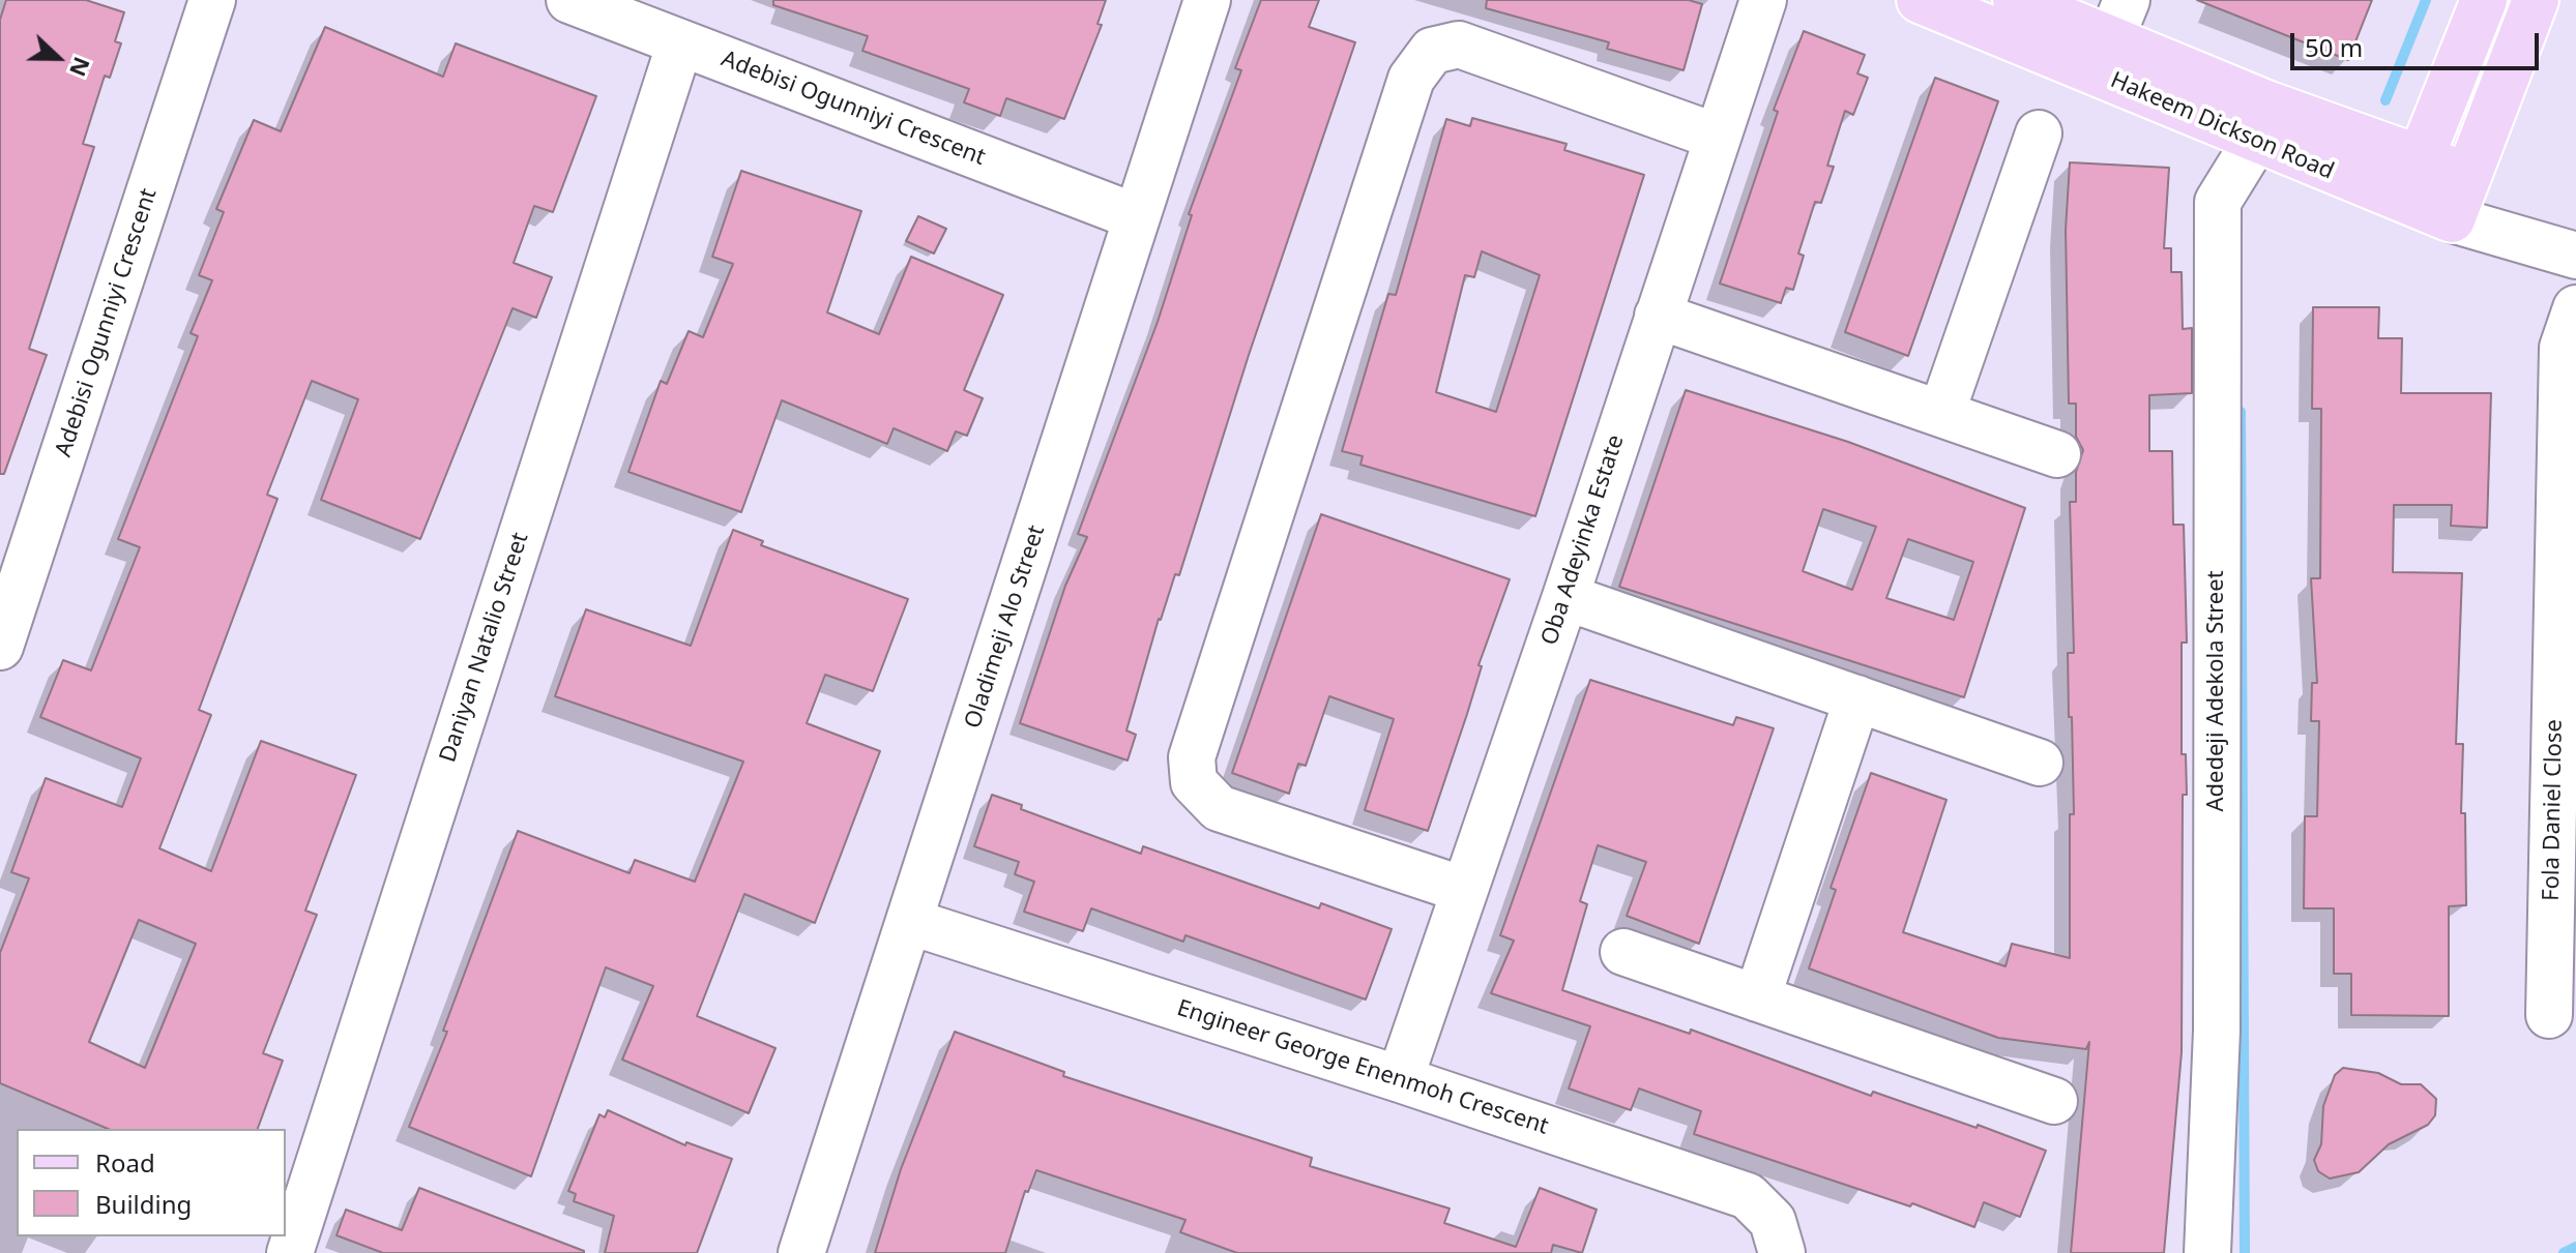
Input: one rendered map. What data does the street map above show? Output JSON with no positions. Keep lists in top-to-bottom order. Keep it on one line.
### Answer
{"streets":{"main road":["Hakeem Dickson Road"],"street":["Adebisi Ogunniyi Crescent","Oba Adeyinka Estate","Oladimeji Alo Street","Daniyan Natalio Street","Adedeji Adekola Street","Fola Daniel Close","Engineer George Enenmoh Crescent"]},"crossings":[["Adebisi Ogunniyi Crescent","Oladimeji Alo Street"],["Adebisi Ogunniyi Crescent","Daniyan Natalio Street"],["Hakeem Dickson Road","Adedeji Adekola Street"],["Oba Adeyinka Estate","Engineer George Enenmoh Crescent"],["Oladimeji Alo Street","Engineer George Enenmoh Crescent"]],"legend":["Road","Building"],"scale_bar":"50 m","north":"right"}
